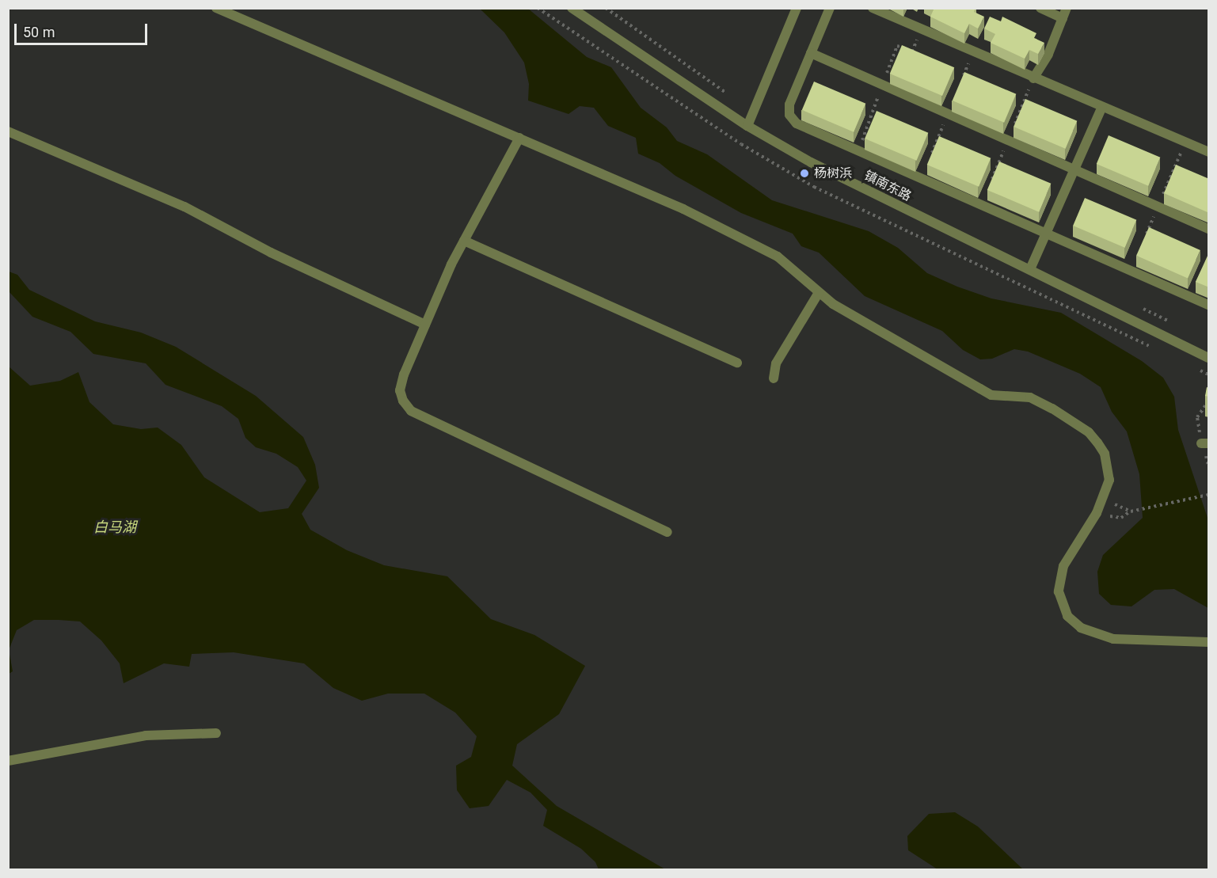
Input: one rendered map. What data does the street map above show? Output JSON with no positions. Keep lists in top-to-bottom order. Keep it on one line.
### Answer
{"streets":{"street":["镇南东路"]},"water":["白马湖"],"places":["杨树浜"],"scale_bar":"50 m"}
